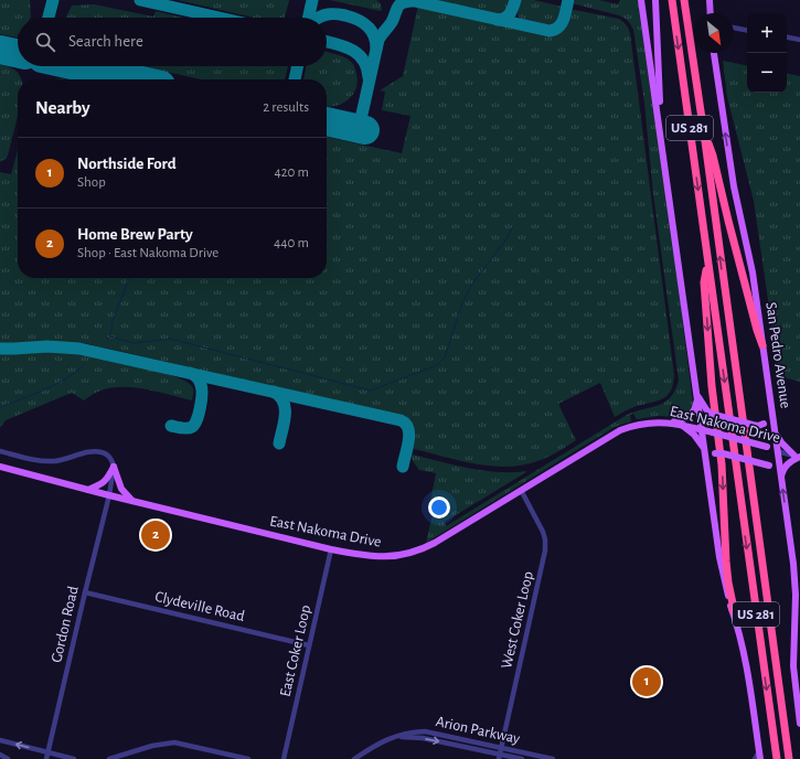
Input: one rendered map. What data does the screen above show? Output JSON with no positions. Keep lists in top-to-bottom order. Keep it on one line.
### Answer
{"streets":{"highway":["US 281"],"main road":["San Pedro Avenue","East Nakoma Drive"],"street":["Clydeville Road","West Coker Loop","Gordon Road","East Coker Loop","Arion Parkway"]},"crossings":[["San Pedro Avenue","East Nakoma Drive"],["East Nakoma Drive","West Coker Loop"],["East Nakoma Drive","Gordon Road"],["East Nakoma Drive","East Coker Loop"],["Clydeville Road","Gordon Road"],["Clydeville Road","East Coker Loop"],["West Coker Loop","Arion Parkway"]],"one_way":["San Pedro Avenue"],"north":"bottom right","page":{"map_buttons":["+","−"],"search":"Search here","heading":["Nearby","2 results"],"list":[{"mark":"1","name":"Northside Ford","note":"Shop","value":"420 m"},{"mark":"2","name":"Home Brew Party","note":"Shop · East Nakoma Drive","value":"440 m"}],"pins":["2","1"]}}
